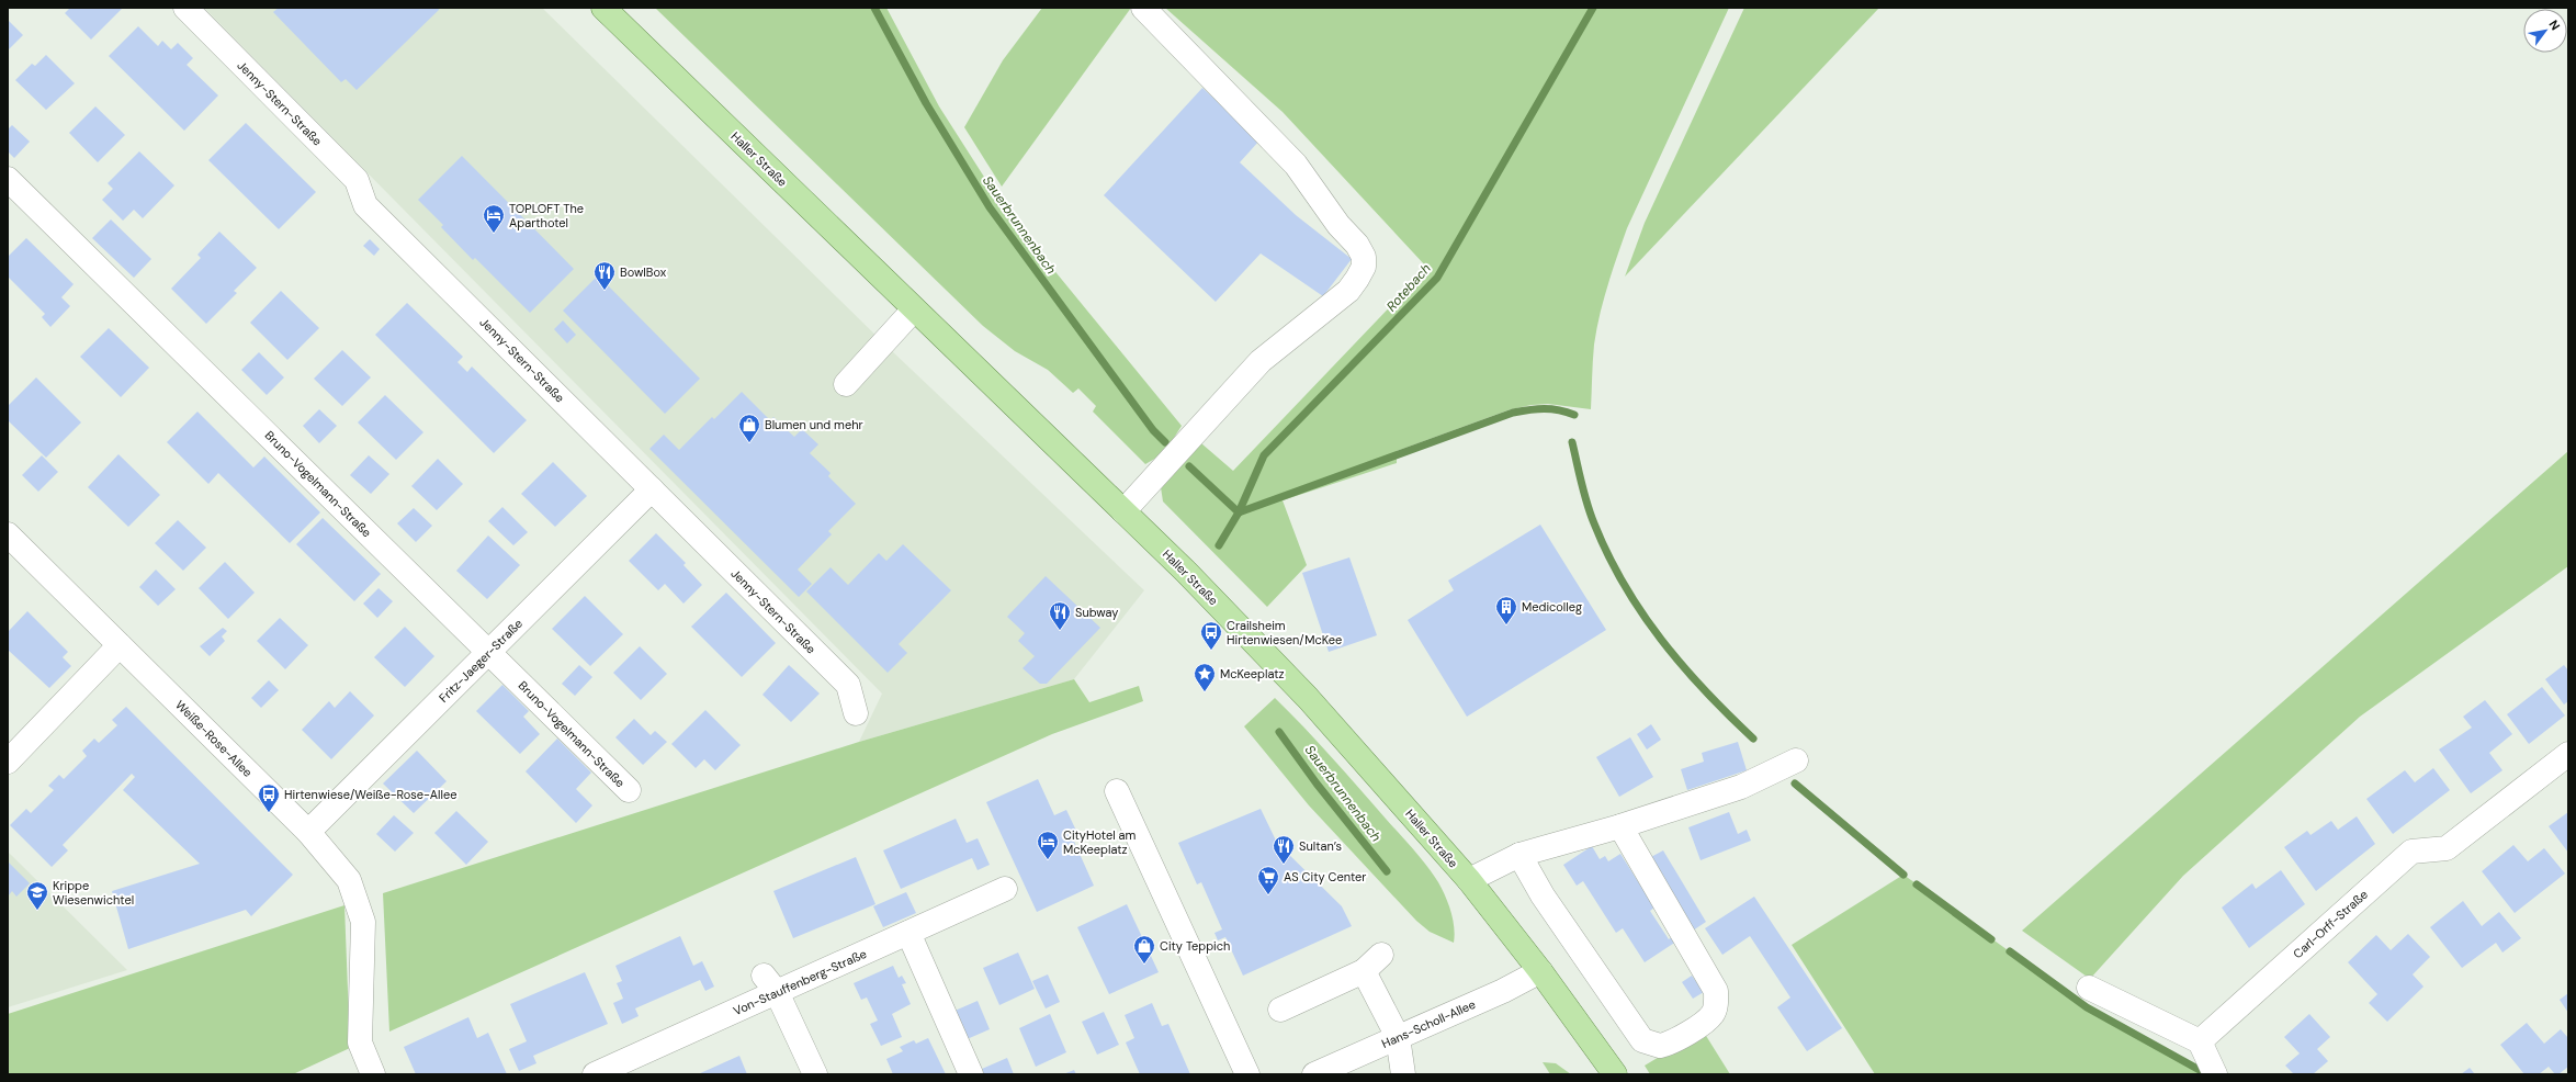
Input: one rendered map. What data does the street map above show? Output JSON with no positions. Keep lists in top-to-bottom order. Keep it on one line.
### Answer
{"streets":{"main road":["Haller Straße"],"street":["Jenny-Stern-Straße","Bruno-Vogelmann-Straße","Fritz-Jaeger-Straße","Weiße-Rose-Allee","Carl-Orff-Straße","Von-Stauffenberg-Straße","Hans-Scholl-Allee"]},"crossings":[["Jenny-Stern-Straße","Fritz-Jaeger-Straße"],["Haller Straße","Hans-Scholl-Allee"],["Bruno-Vogelmann-Straße","Fritz-Jaeger-Straße"],["Fritz-Jaeger-Straße","Weiße-Rose-Allee"]],"water":["Sauerbrunnenbach","Rotebach"],"places":{"hotel":["TOPLOFT The Aparthotel","CityHotel am McKeeplatz"],"restaurant":["BowlBox","Subway","Sultan’s"],"shop":["Blumen und mehr","City Teppich"],"building":["Medicolleg"],"bus stop":["Crailsheim Hirtenwiesen/McKee","Hirtenwiese/Weiße-Rose-Allee"],"place":["McKeeplatz"],"supermarket":["AS City Center"],"school or university":["Krippe Wiesenwichtel"]},"north":"top right"}
